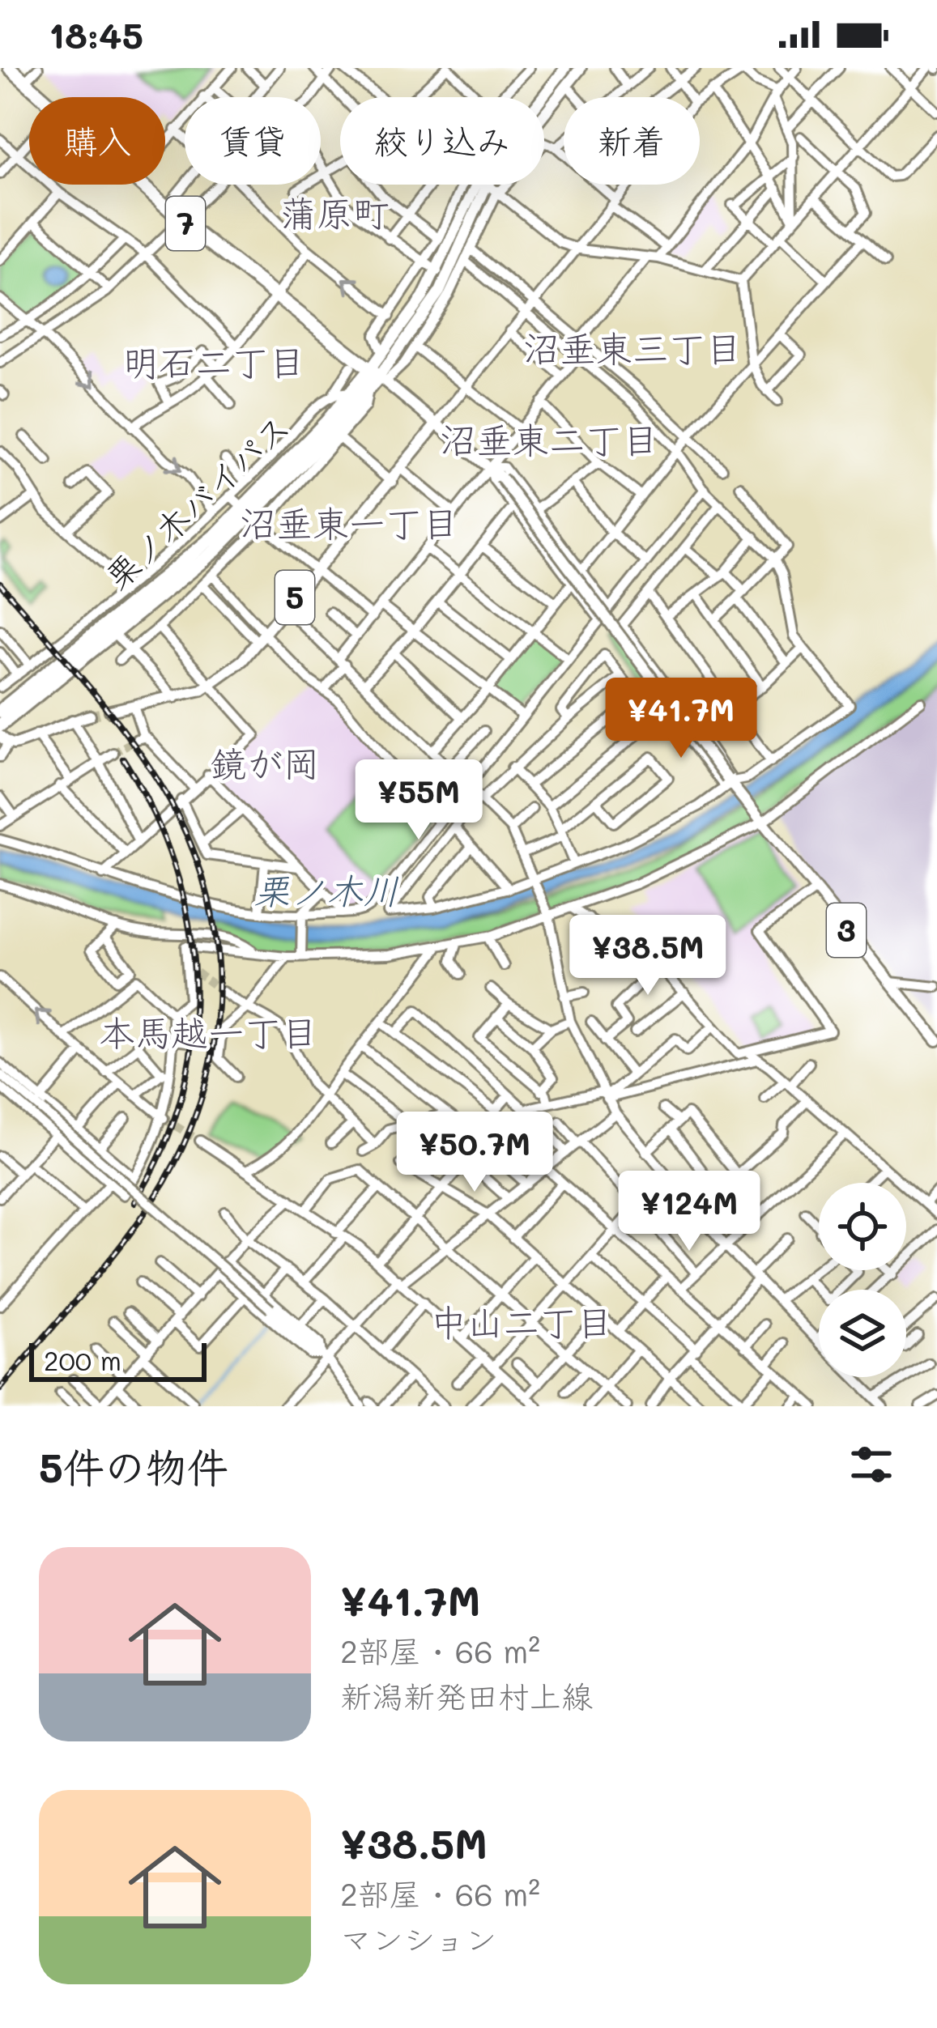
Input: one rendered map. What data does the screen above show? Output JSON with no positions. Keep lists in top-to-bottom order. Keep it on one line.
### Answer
{"streets":{"highway":["7","栗ノ木バイパス"],"main road":["5","3"]},"crossings":[["7","栗ノ木バイパス"],["7","3"],["栗ノ木バイパス","3"],["5","3"]],"districts":["蒲原町","沼垂東三丁目","明石二丁目","沼垂東二丁目","沼垂東一丁目","鏡が岡","本馬越一丁目","中山二丁目"],"water":["栗ノ木川"],"scale_bar":"200 m","page":{"status":"18:45","chip":["購入","賃貸","絞り込み","新着"],"price":["¥41.7M","¥55M","¥38.5M","¥50.7M","¥124M"],"scale":"200 m","heading":"5件の物件","list":[{"name":"¥41.7M","note":"2部屋 · 66 m² · 新潟新発田村上線"},{"name":"¥38.5M","note":"2部屋 · 66 m² · マンション"}]}}
